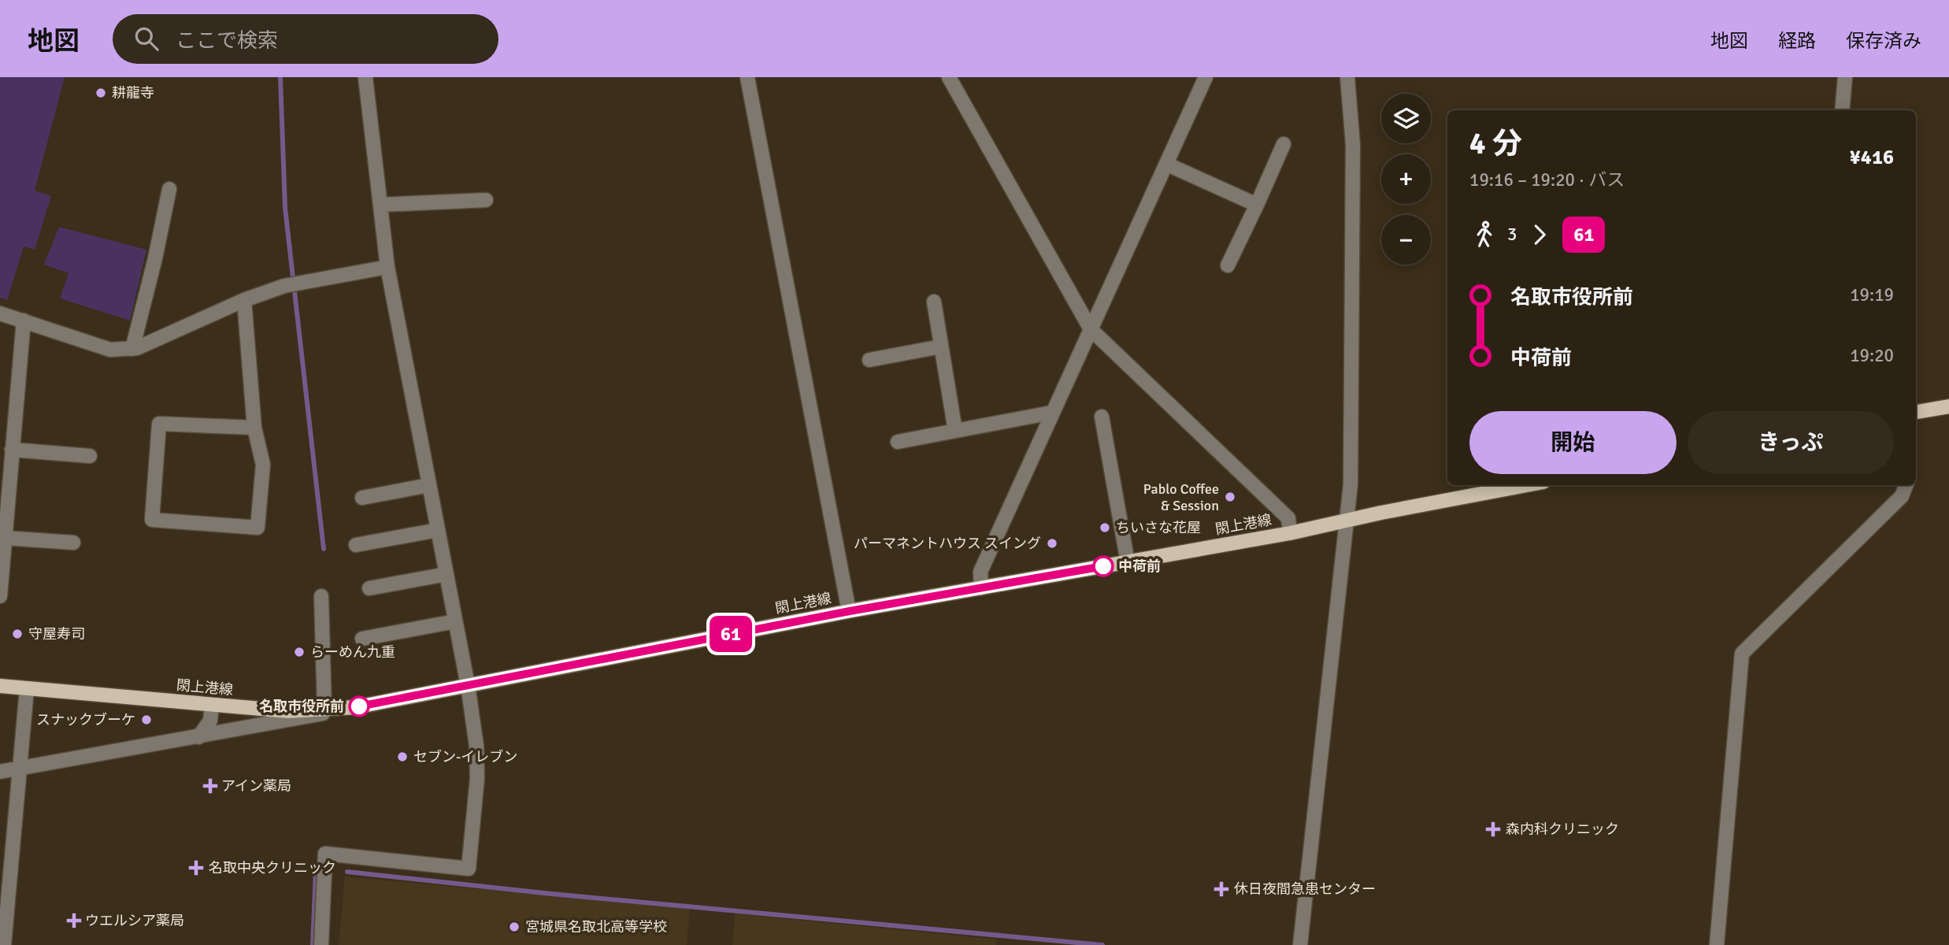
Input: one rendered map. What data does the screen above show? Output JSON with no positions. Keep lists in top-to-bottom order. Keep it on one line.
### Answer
{"streets":{"main road":["閖上港線"]},"places":{"other":["耕龍寺","Pablo Coffee & Session","ちいさな花屋","パーマネントハウス スイング","中荷前","守屋寿司","らーめん九重","名取市役所前","スナックブーケ","セブン-イレブン","宮城県名取北高等学校"],"health":["アイン薬局","森内科クリニック","名取中央クリニック","休日夜間急患センター","ウエルシア薬局"]},"lines":["bus line 61"],"page":{"header":"地図","search":"ここで検索","nav":["地図","経路","保存済み"],"on_map":"61","map_buttons":["+","−"],"heading":["4 分","19:16 – 19:20 · バス","¥416"],"legs":["3","61"],"list":[{"name":"名取市役所前","value":"19:19"},{"name":"中荷前","value":"19:20"}],"buttons":["開始","きっぷ"]}}
